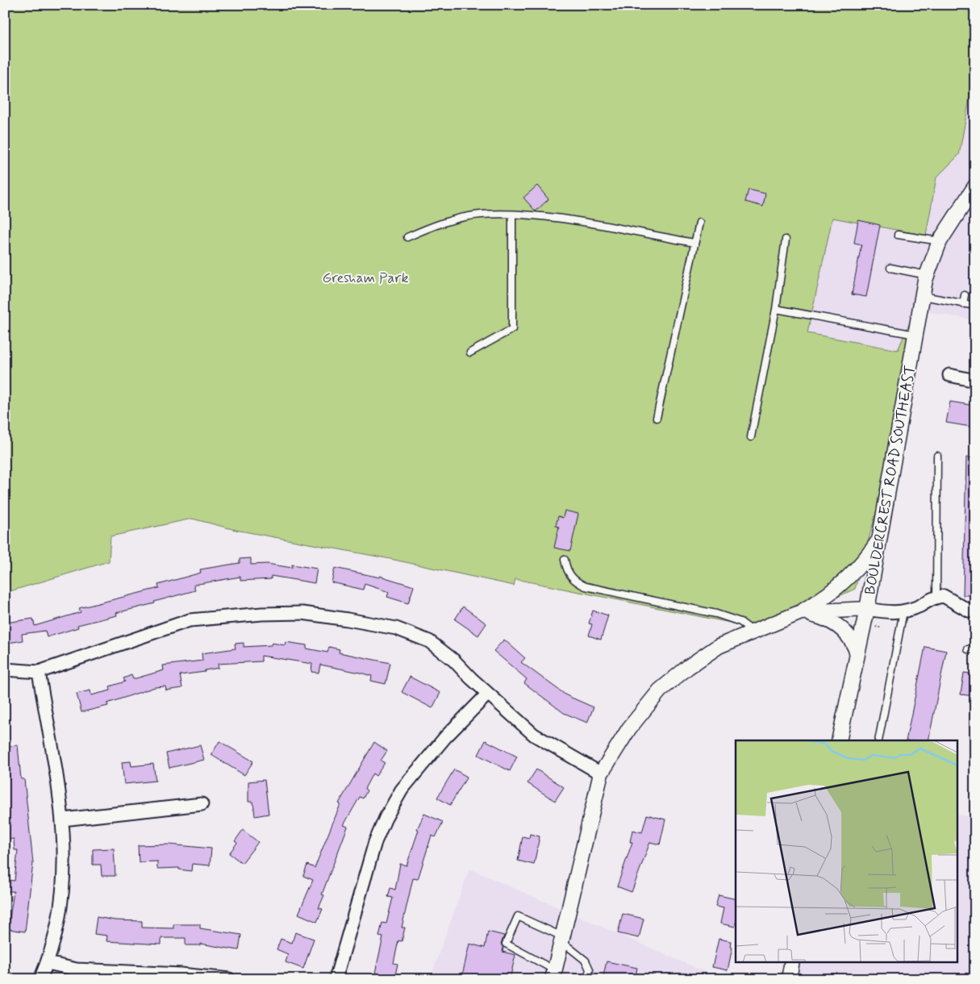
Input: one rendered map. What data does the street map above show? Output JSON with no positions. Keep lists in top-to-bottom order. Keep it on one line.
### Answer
{"streets":{"street":["BOULDERCREST ROAD SOUTHEAST"]},"parks":["Gresham Park"]}
